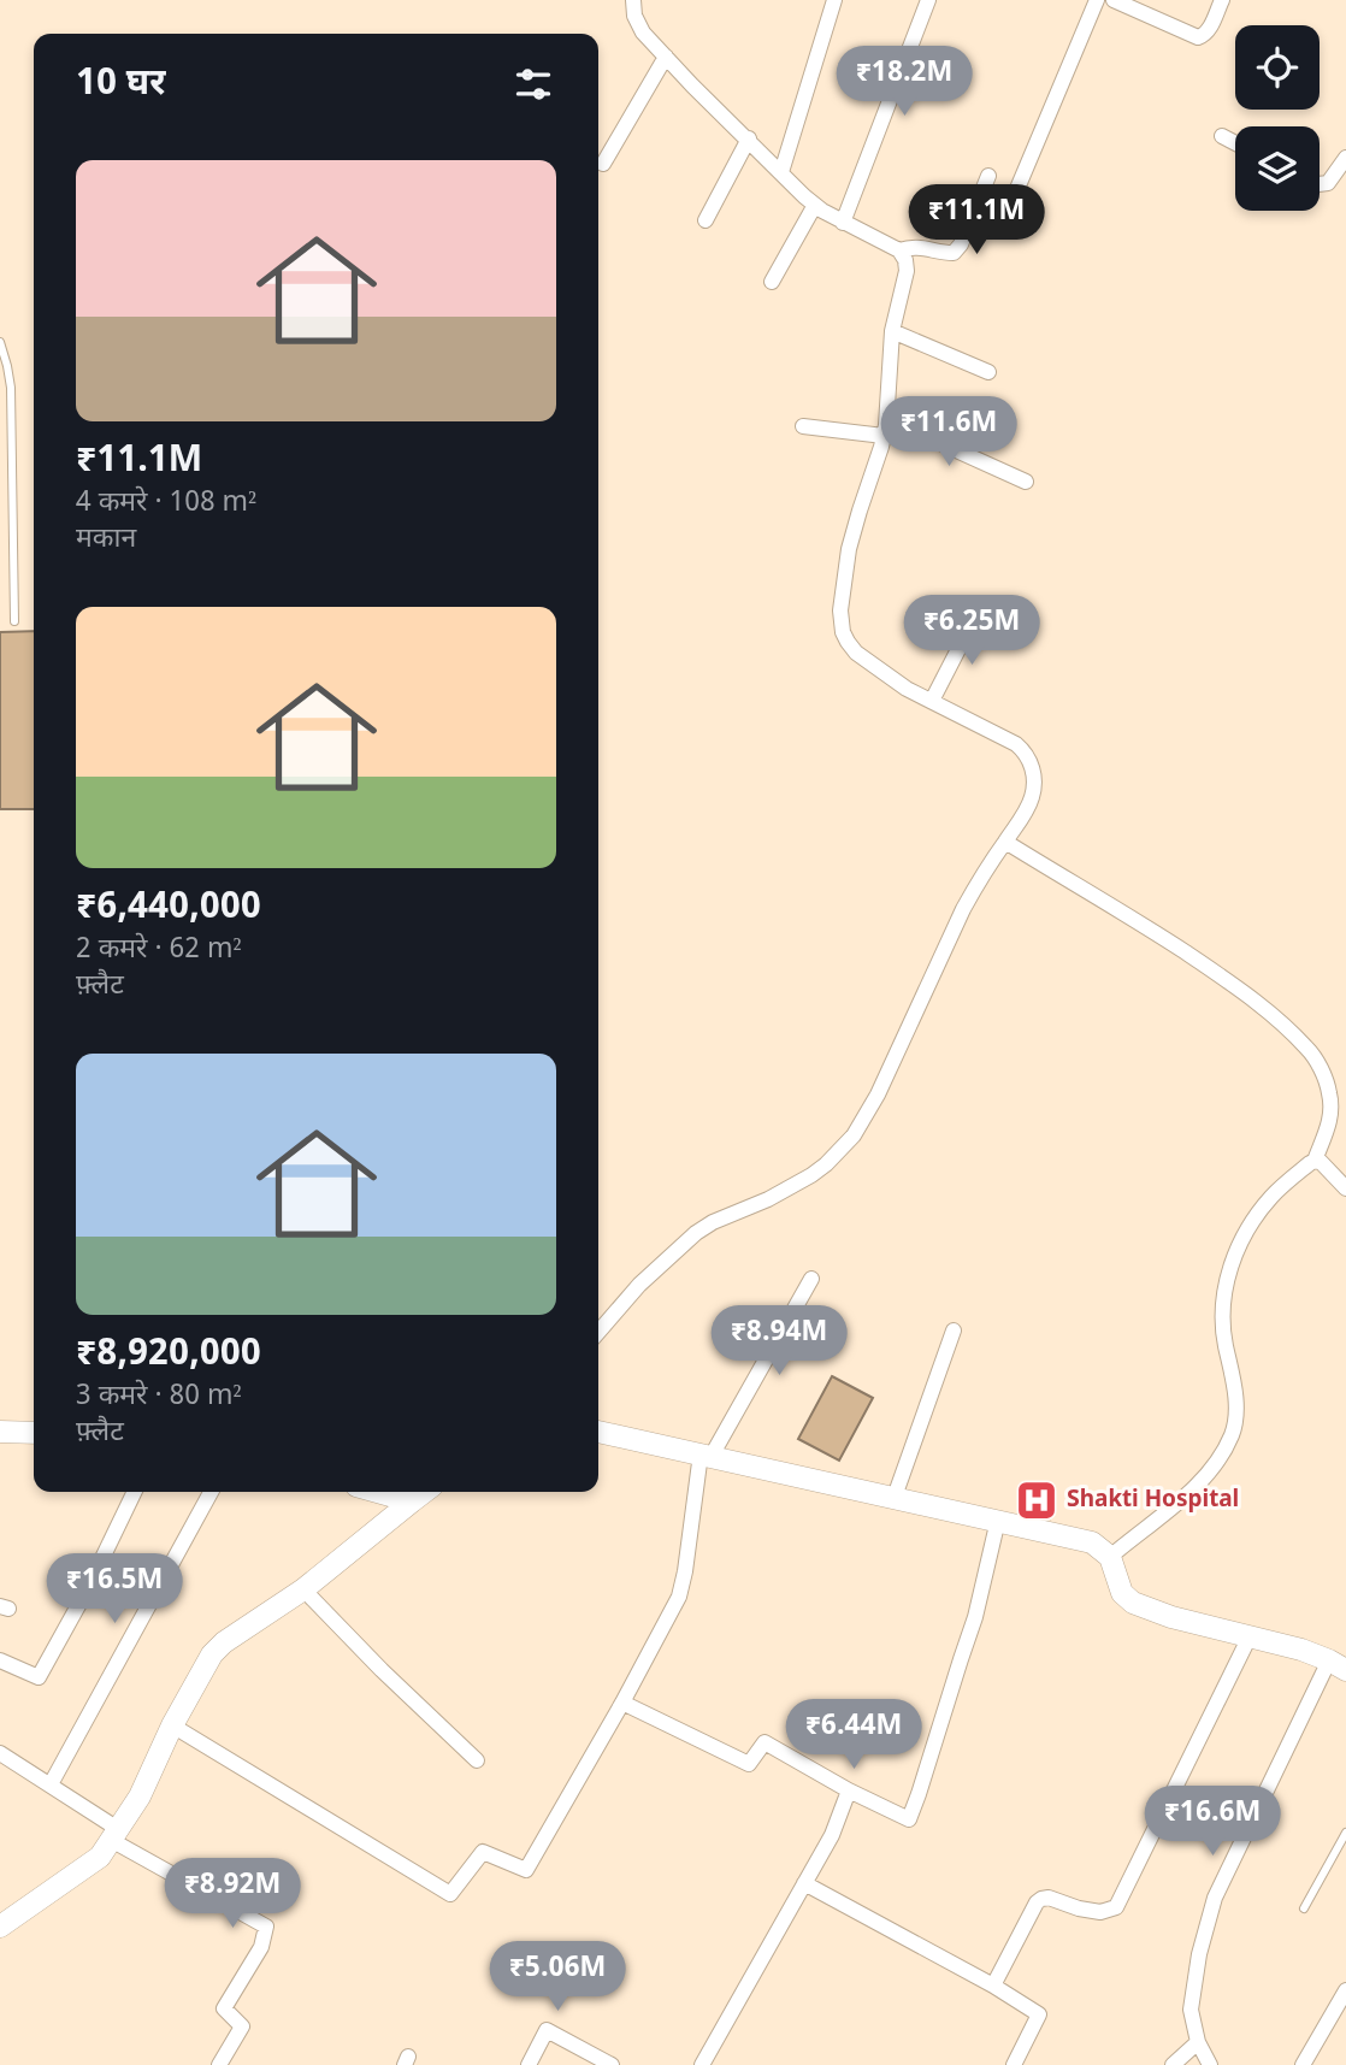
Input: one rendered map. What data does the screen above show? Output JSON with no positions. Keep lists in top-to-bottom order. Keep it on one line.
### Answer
{"places":{"hospital":["Shakti Hospital"]},"page":{"heading":"10 घर","price":["₹18.2M","₹11.1M","₹11.6M","₹6.25M","₹8.94M","₹16.5M","₹6.44M","₹16.6M","₹8.92M","₹5.06M"],"list":[{"name":"₹11.1M","note":"4 कमरे · 108 m² · मकान"},{"name":"₹6,440,000","note":"2 कमरे · 62 m² · फ़्लैट"},{"name":"₹8,920,000","note":"3 कमरे · 80 m² · फ़्लैट"}]}}
